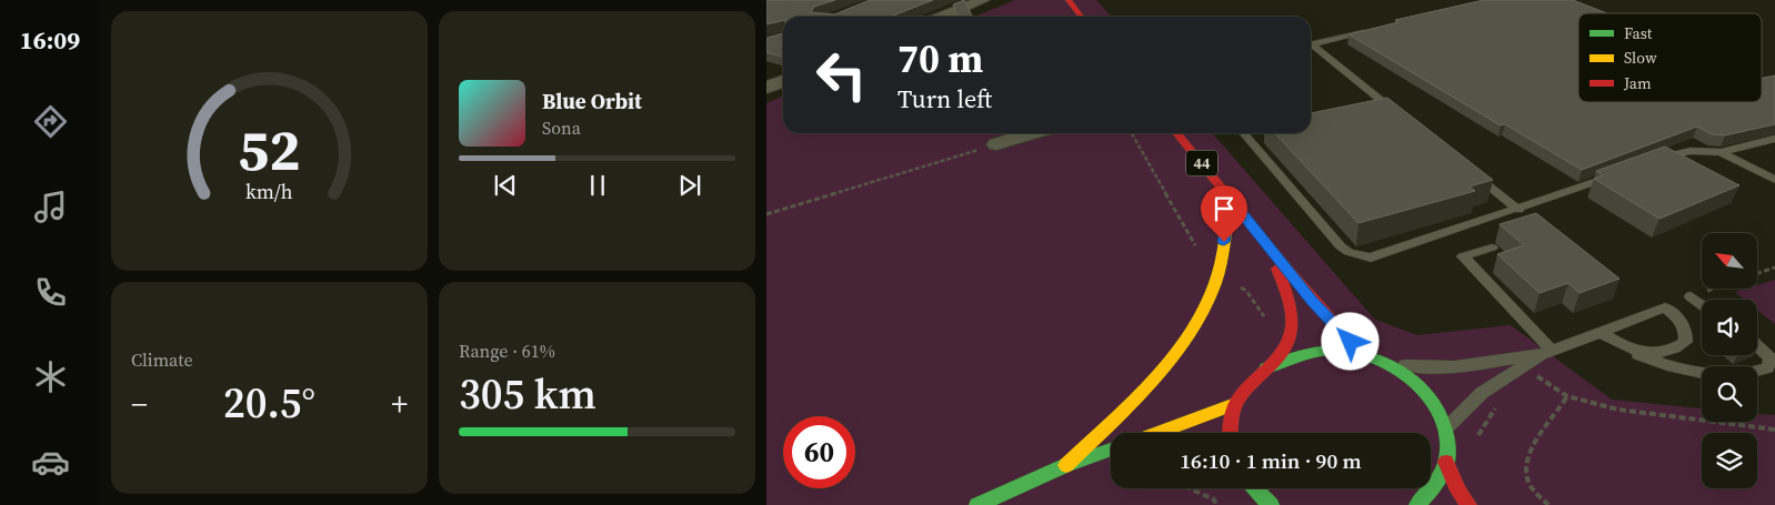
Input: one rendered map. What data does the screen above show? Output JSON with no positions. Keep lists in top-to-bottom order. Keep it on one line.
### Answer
{"streets":{"main road":["44"]},"legend":["Fast","Slow","Jam"],"north":"top left","page":{"tabs":"16:09","turn":["70 m","Turn left"],"song":["Blue Orbit","Sona"],"tile":["Climate",["Range · 61%","305 km"]],"heat":["−","20.5°","+"],"limit":"60","trip":"16:10 · 1 min · 90 m","gauge":["52","km/h"]}}
